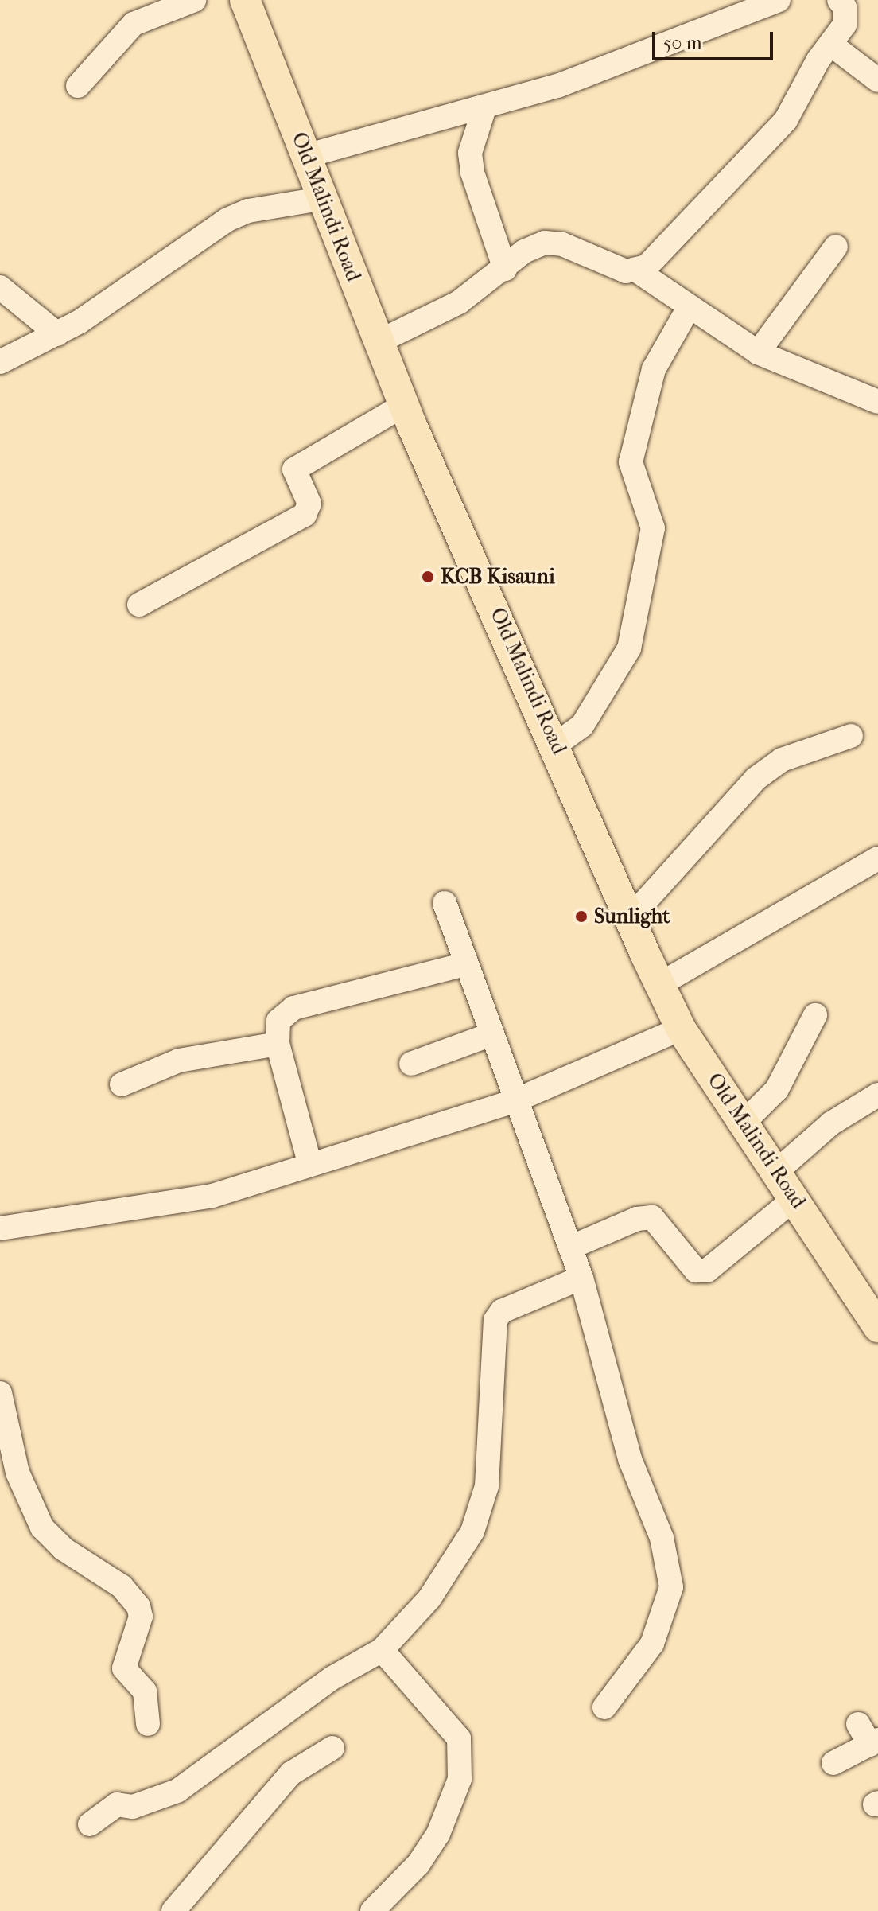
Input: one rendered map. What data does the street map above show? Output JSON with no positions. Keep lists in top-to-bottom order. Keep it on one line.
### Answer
{"streets":{"main road":["Old Malindi Road"]},"places":["KCB Kisauni","Sunlight"],"scale_bar":"50 m"}
